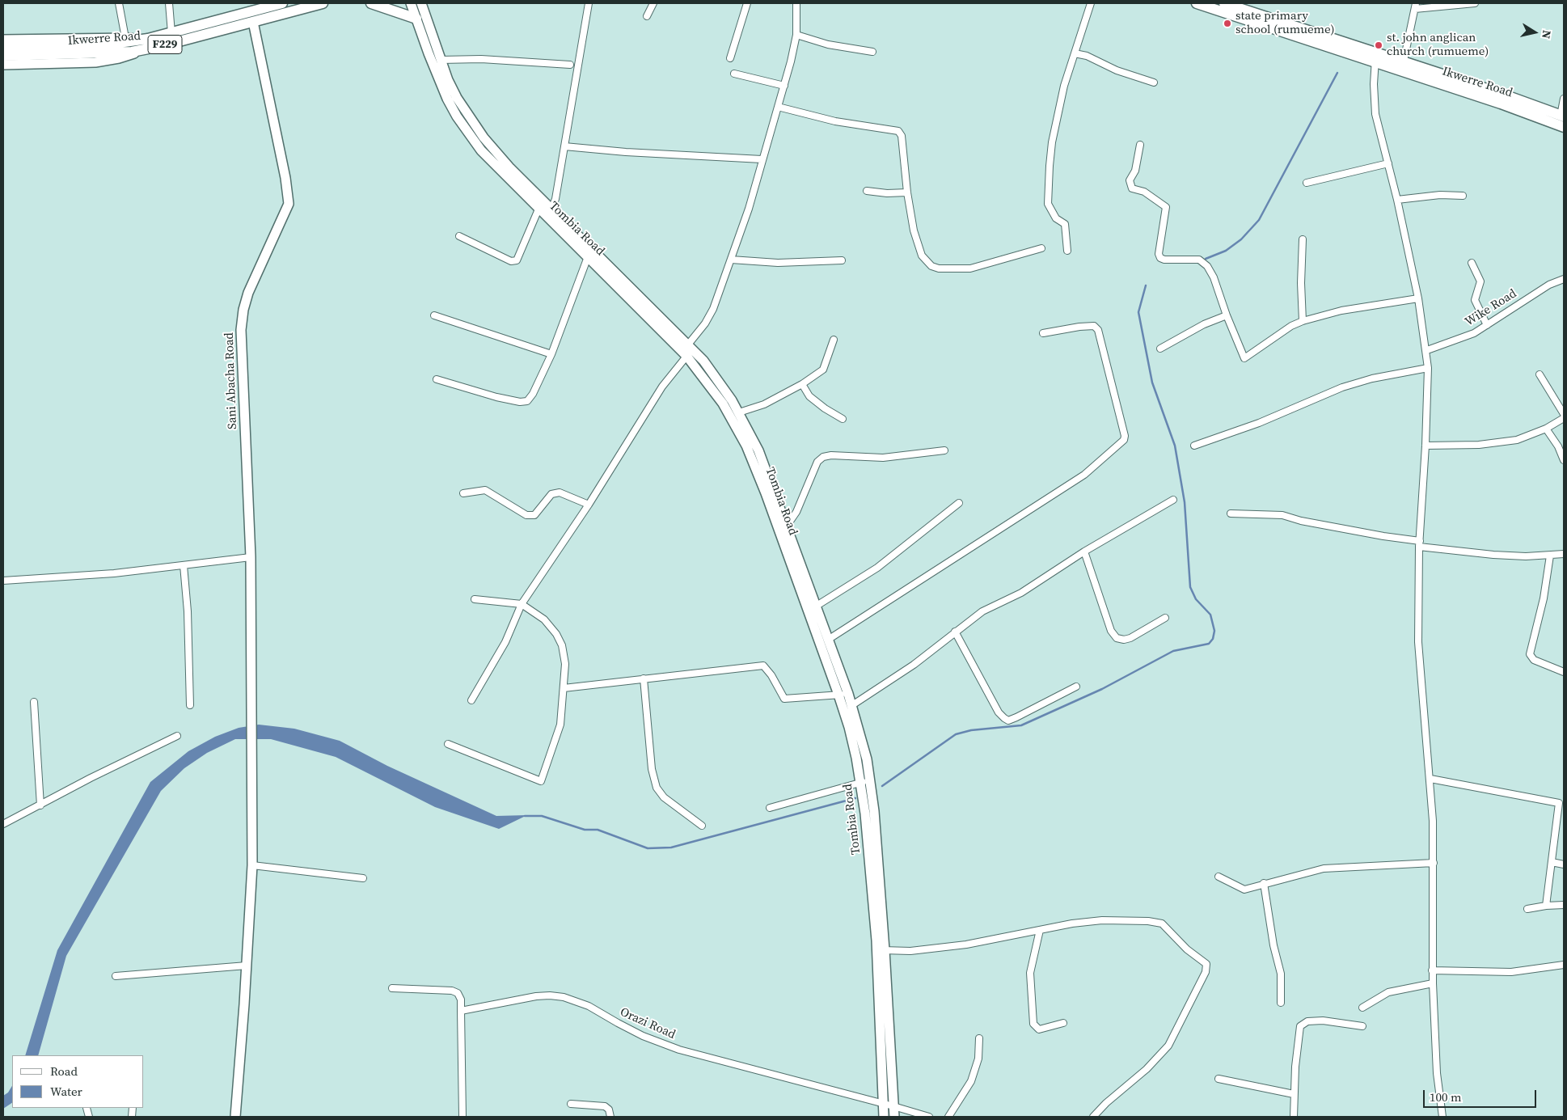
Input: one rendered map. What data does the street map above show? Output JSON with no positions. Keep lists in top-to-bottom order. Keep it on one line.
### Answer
{"streets":{"main road":["Ikwerre Road","F229","Tombia Road","Sani Abacha Road"],"street":["Wike Road","Orazi Road"]},"crossings":[["Ikwerre Road","Sani Abacha Road"],["Tombia Road","Orazi Road"]],"places":["state primary school (rumueme)","st. john anglican church (rumueme)"],"legend":["Road","Water"],"scale_bar":"100 m","north":"right"}
